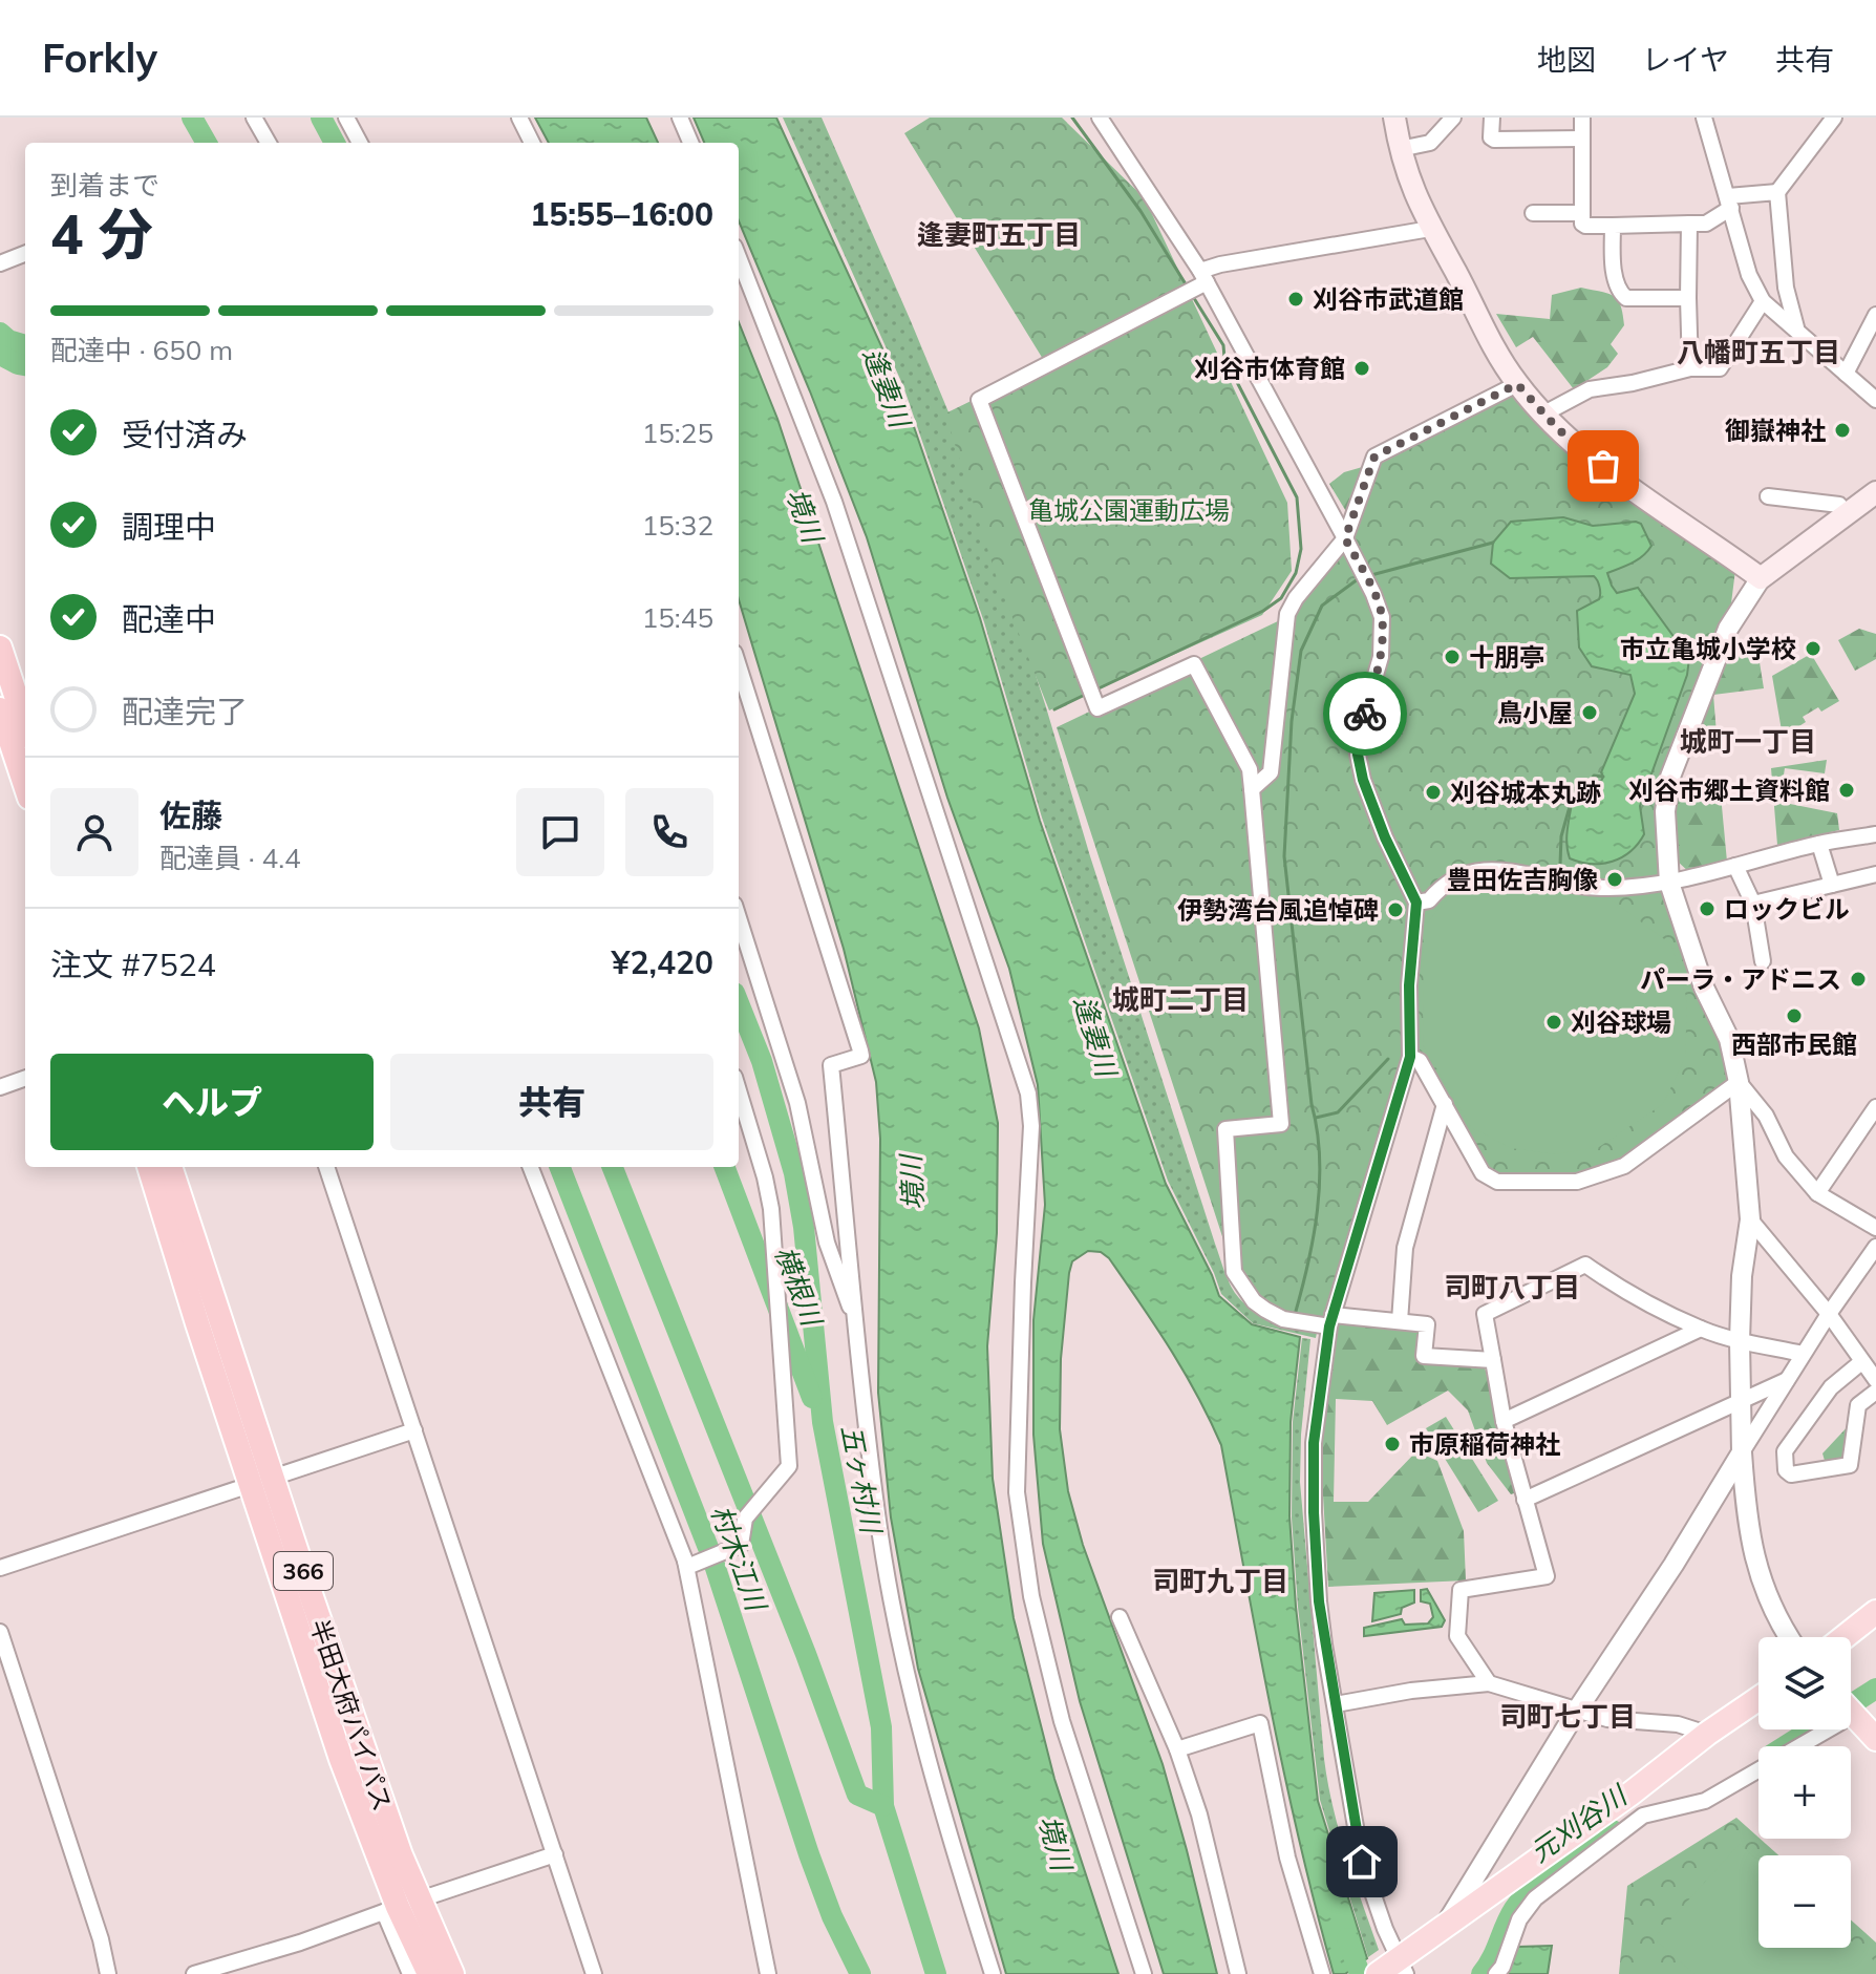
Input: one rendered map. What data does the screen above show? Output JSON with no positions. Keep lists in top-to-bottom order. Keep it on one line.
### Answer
{"streets":{"highway":["366","半田大府パイパス"]},"districts":["逢妻町五丁目","八幡町五丁目","城町一丁目","城町二丁目","司町八丁目","司町九丁目","司町七丁目"],"water":["逢妻川","境川","横根川","五ヶ村川","村木江川","元刈谷川"],"parks":["亀城公園運動広場"],"places":["刈谷市武道館","刈谷市体育館","御嶽神社","市立亀城小学校","十朋亭","鳥小屋","刈谷市郷土資料館","刈谷城本丸跡","豊田佐吉胸像","ロックビル","伊勢湾台風追悼碑","パーラ・アドニス","西部市民館","刈谷球場","市原稲荷神社"],"page":{"header":"Forkly","nav":["地図","レイヤ","共有"],"heading":["4 分","到着まで","15:55–16:00"],"panel":["佐藤","配達員 · 4.4","注文 #7524","¥2,420"],"bar":"配達中 · 650 m","list":[["受付済み","15:25"],["調理中","15:32"],["配達中","15:45"],"配達完了"],"buttons":["ヘルプ","共有"],"map_buttons":["+","−"]}}
